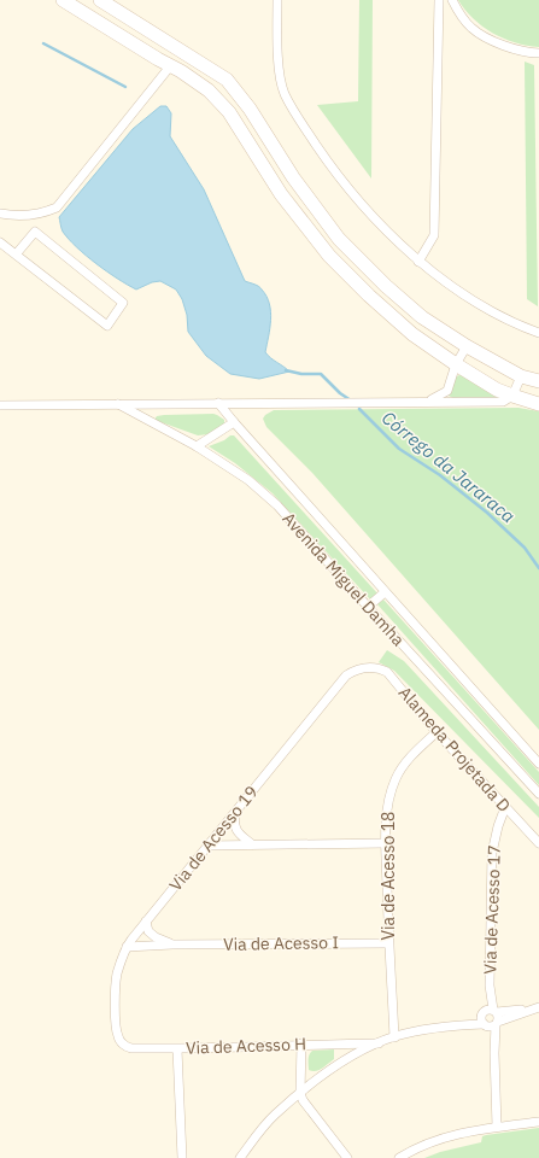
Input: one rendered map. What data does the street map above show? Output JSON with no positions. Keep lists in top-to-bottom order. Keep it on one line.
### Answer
{"streets":{"street":["Avenida Miguel Damha","Alameda Projetada D","Via de Acesso 19","Via de Acesso 18","Via de Acesso 17","Via de Acesso I","Via de Acesso H"]},"crossings":[["Alameda Projetada D","Via de Acesso 19"],["Alameda Projetada D","Via de Acesso 18"],["Alameda Projetada D","Via de Acesso 17"],["Via de Acesso 19","Via de Acesso I"],["Via de Acesso 19","Via de Acesso H"],["Via de Acesso 18","Via de Acesso I"]],"water":["Córrego da Jararaca"]}
